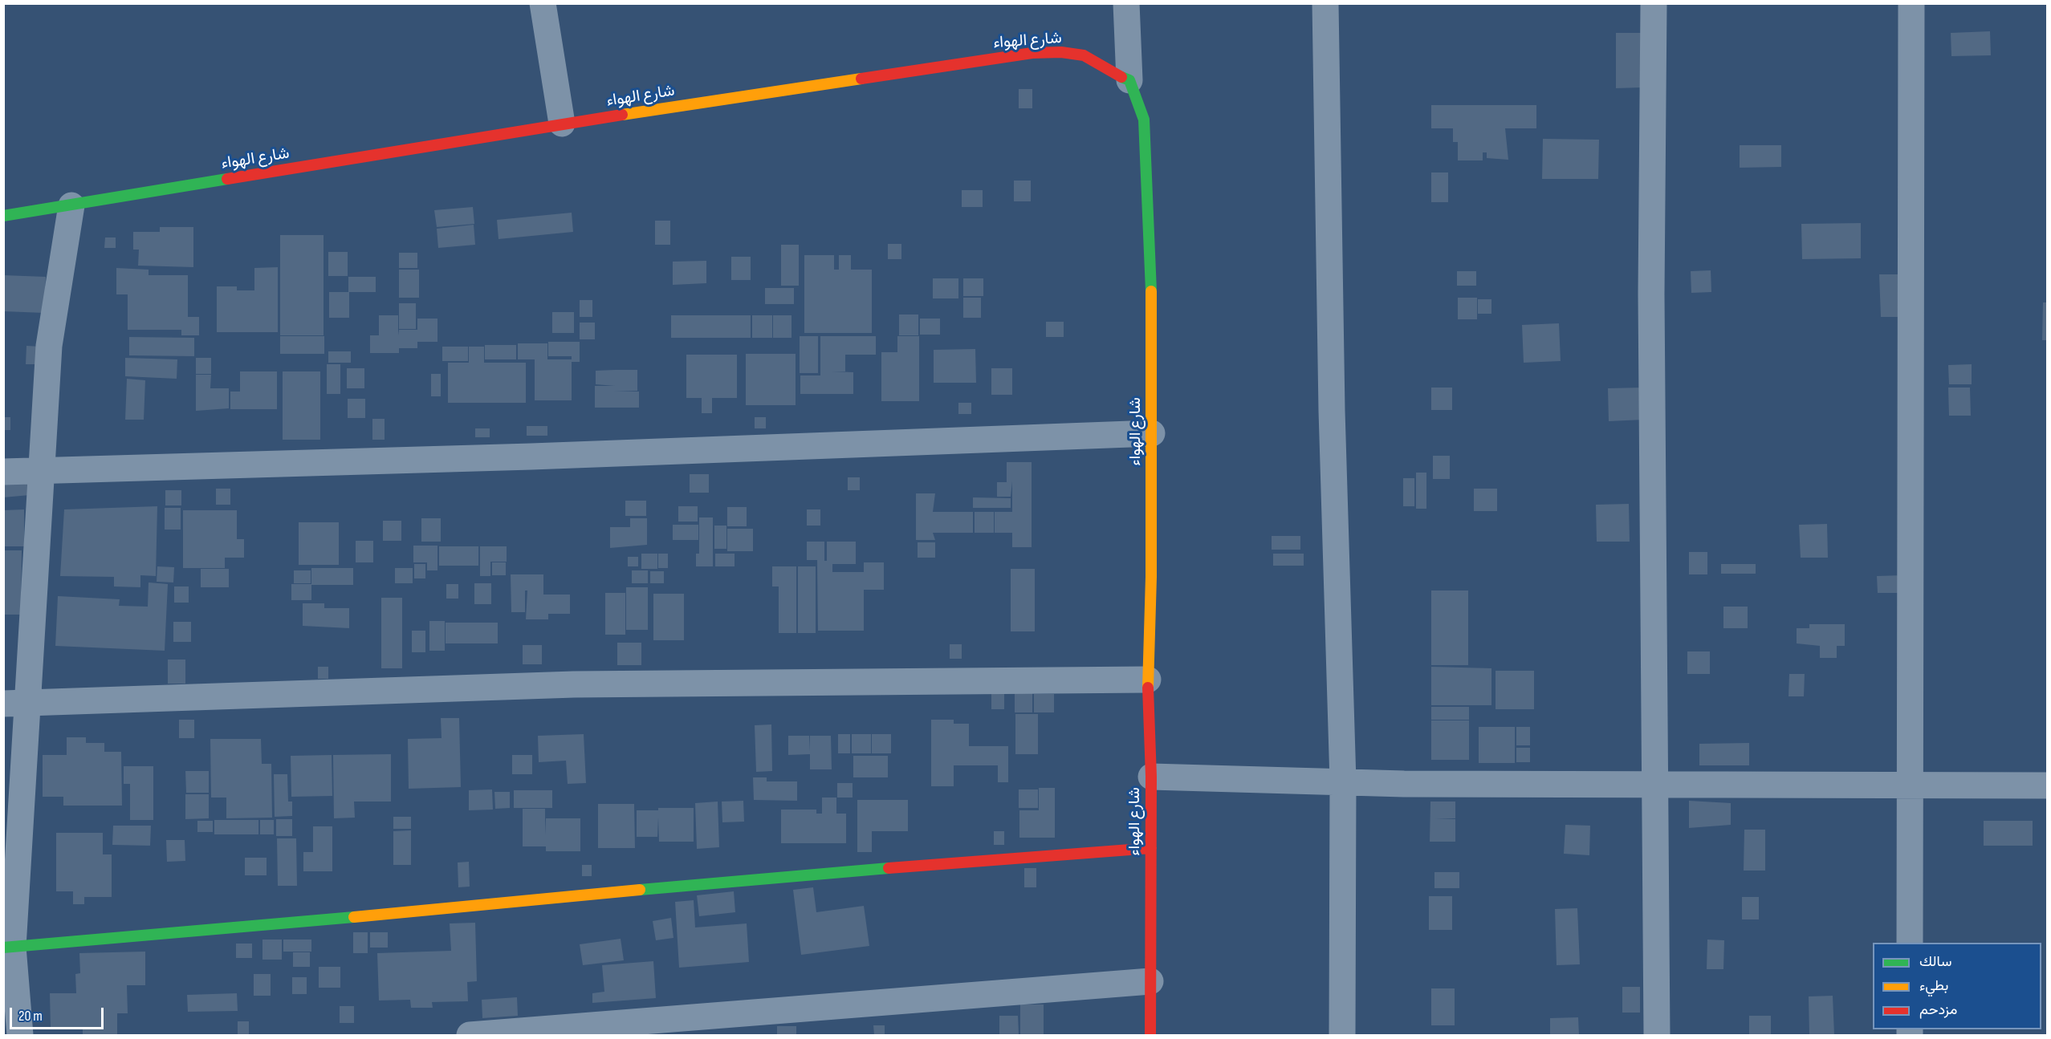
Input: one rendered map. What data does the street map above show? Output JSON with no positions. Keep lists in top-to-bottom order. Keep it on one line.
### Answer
{"streets":{"street":["شارع الهواء"]},"legend":["سالك","بطيء","مزدحم"],"scale_bar":"20 m"}
